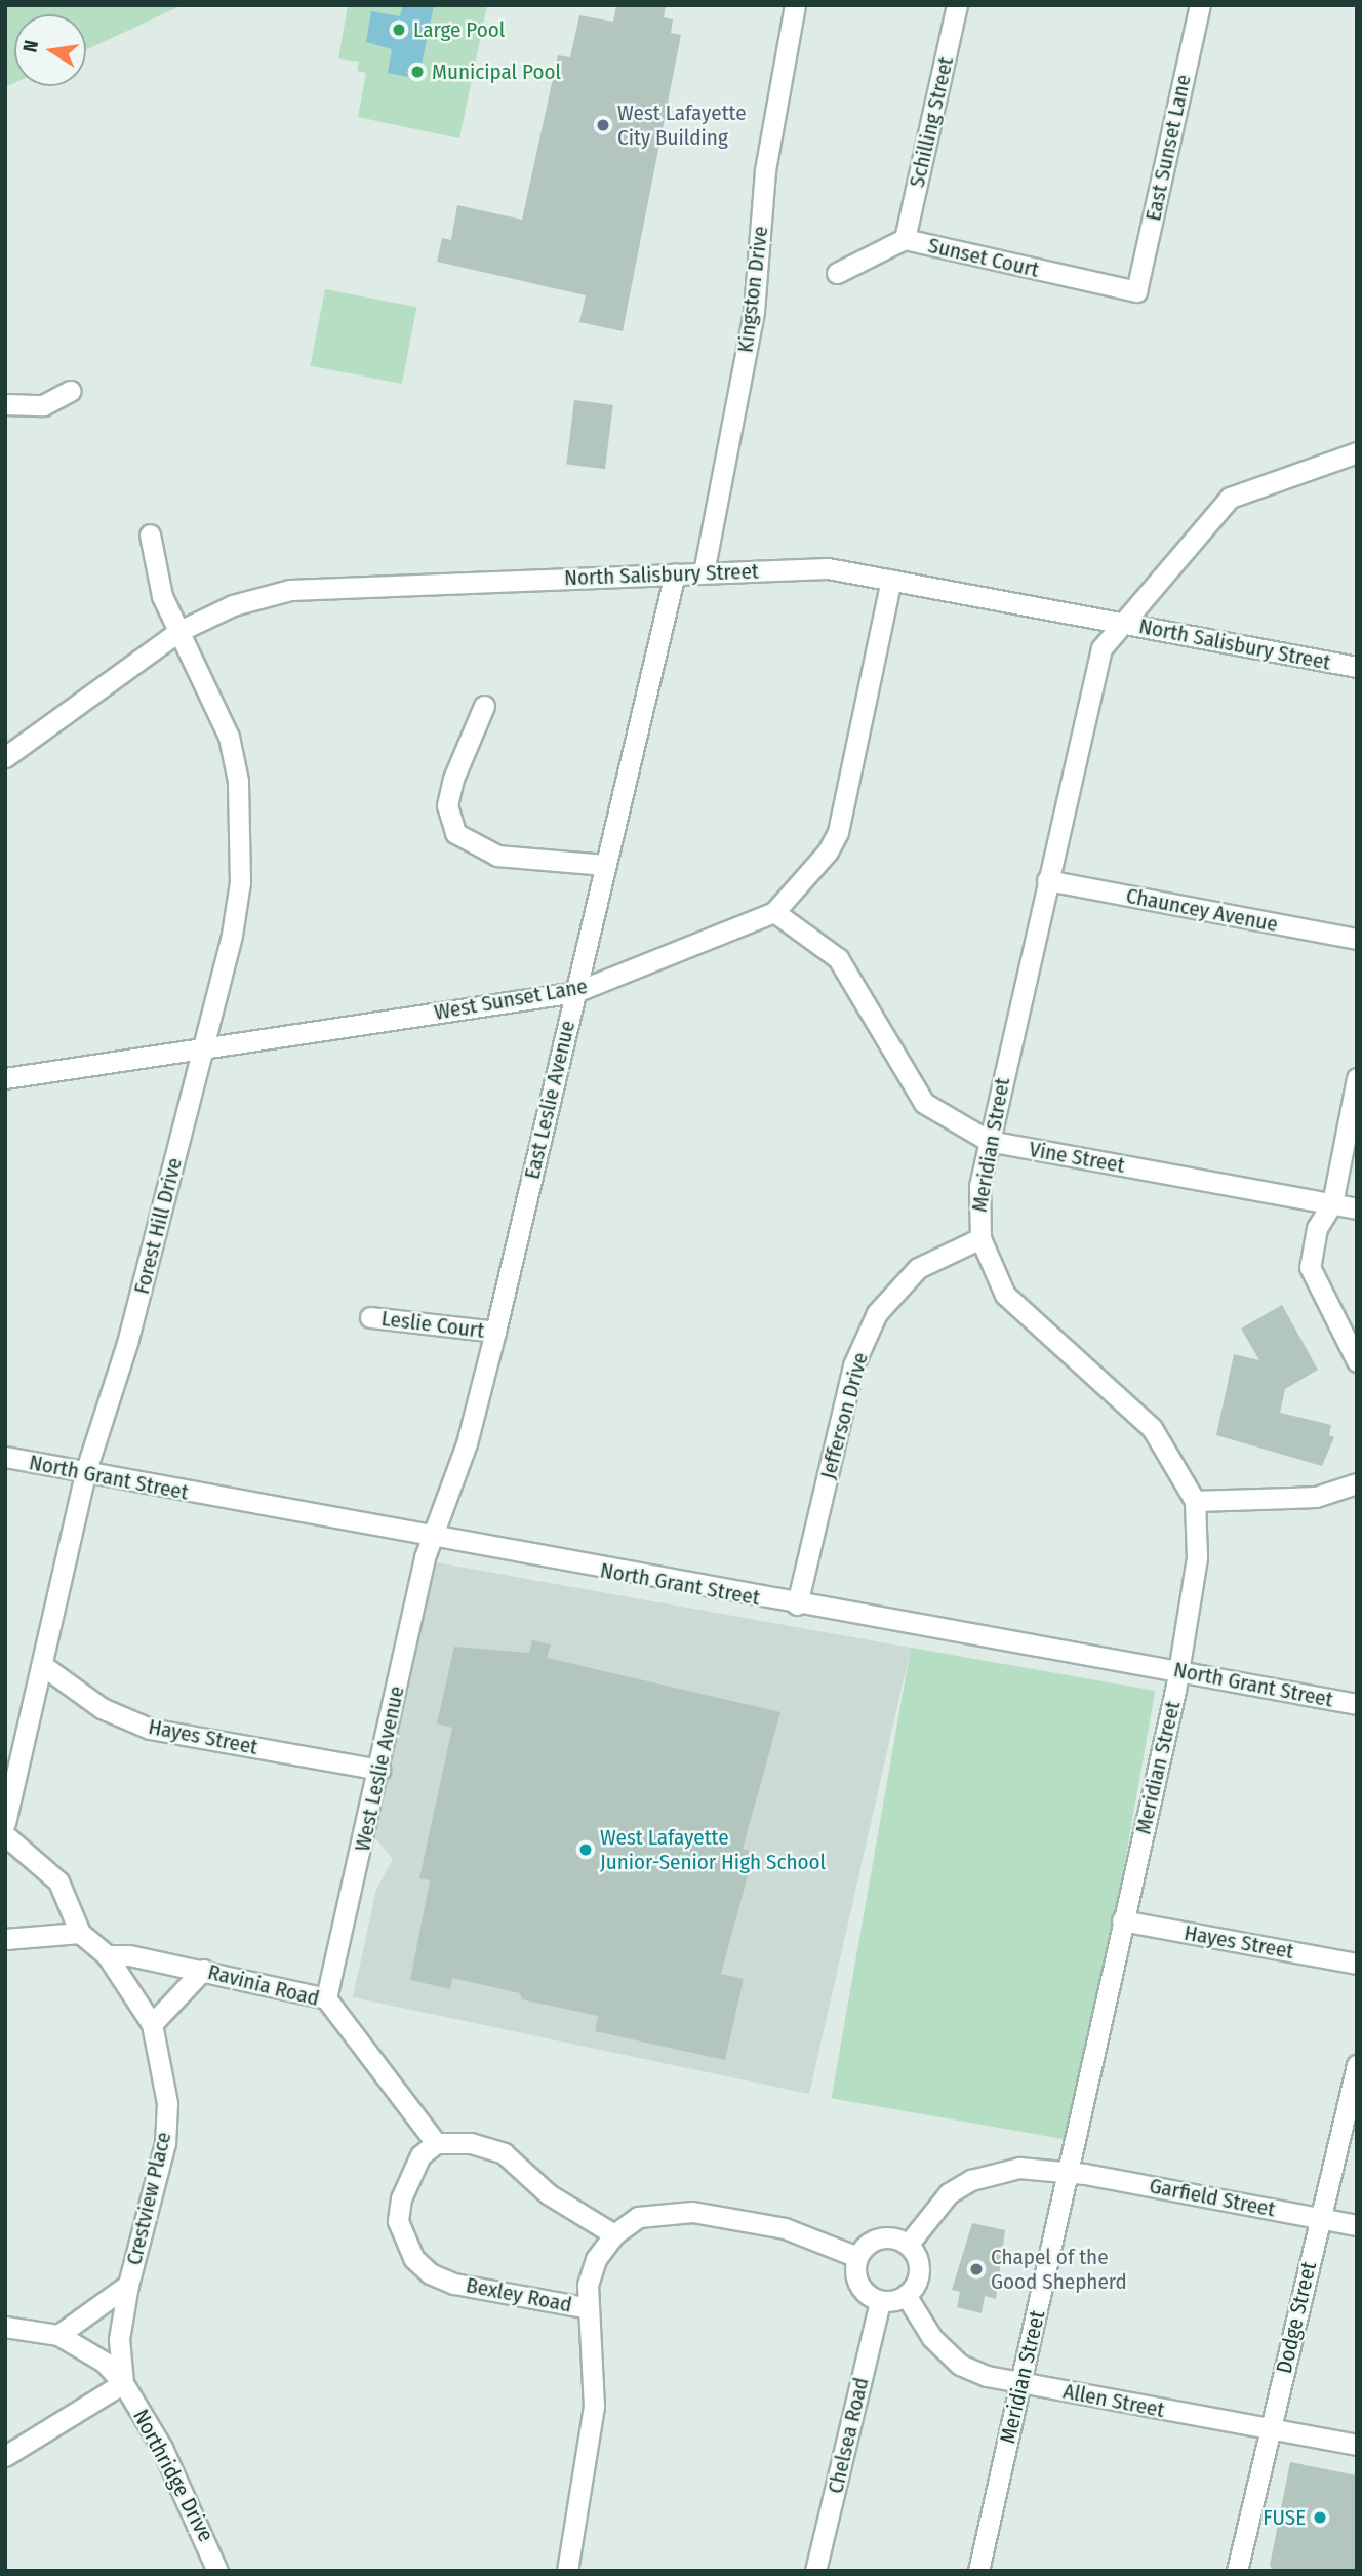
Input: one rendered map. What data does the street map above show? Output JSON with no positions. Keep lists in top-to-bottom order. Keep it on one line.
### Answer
{"streets":{"street":["Schilling Street","East Sunset Lane","Sunset Court","Kingston Drive","North Salisbury Street","Chauncey Avenue","West Sunset Lane","East Leslie Avenue","Meridian Street","Vine Street","Forest Hill Drive","Leslie Court","Jefferson Drive","North Grant Street","Hayes Street","West Leslie Avenue","Ravinia Road","Garfield Street","Crestview Place","Bexley Road","Dodge Street","Allen Street","Chelsea Road","Northridge Drive"]},"crossings":[["Schilling Street","Sunset Court"],["East Sunset Lane","Sunset Court"],["Kingston Drive","North Salisbury Street"],["North Salisbury Street","West Sunset Lane"],["North Salisbury Street","East Leslie Avenue"],["North Salisbury Street","Meridian Street"],["North Salisbury Street","Forest Hill Drive"],["Chauncey Avenue","Meridian Street"],["West Sunset Lane","East Leslie Avenue"],["West Sunset Lane","Vine Street"],["West Sunset Lane","Forest Hill Drive"],["East Leslie Avenue","Leslie Court"],["East Leslie Avenue","North Grant Street"],["East Leslie Avenue","West Leslie Avenue"],["Meridian Street","Vine Street"],["Meridian Street","Jefferson Drive"],["Meridian Street","North Grant Street"],["Meridian Street","Hayes Street"],["Meridian Street","Garfield Street"],["Meridian Street","Allen Street"],["Forest Hill Drive","North Grant Street"],["Forest Hill Drive","Hayes Street"],["Jefferson Drive","North Grant Street"],["North Grant Street","West Leslie Avenue"],["Hayes Street","West Leslie Avenue"],["West Leslie Avenue","Ravinia Road"],["Ravinia Road","Crestview Place"],["Ravinia Road","Bexley Road"],["Garfield Street","Dodge Street"],["Crestview Place","Northridge Drive"],["Dodge Street","Allen Street"],["Allen Street","Chelsea Road"]],"places":["Large Pool","Municipal Pool","West Lafayette City Building","West Lafayette Junior-Senior High School","Chapel of the Good Shepherd","FUSE"],"north":"left"}
